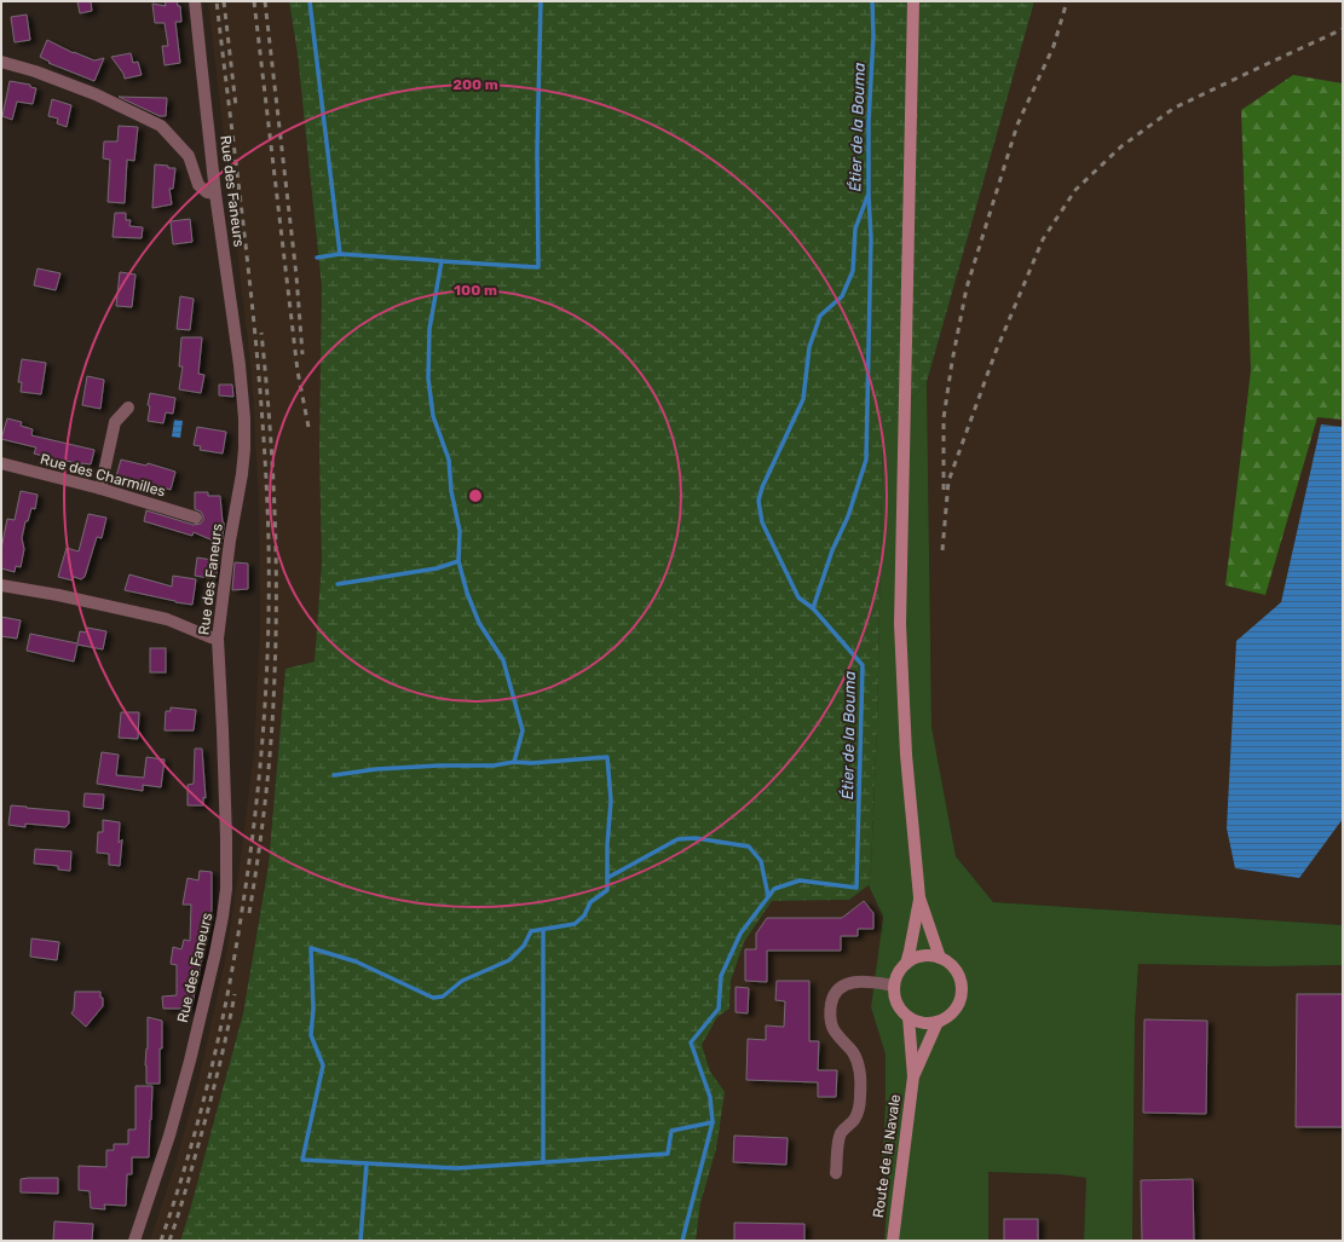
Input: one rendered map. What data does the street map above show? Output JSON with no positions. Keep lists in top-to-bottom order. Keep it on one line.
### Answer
{"streets":{"main road":["Route de la Navale"],"street":["Rue des Faneurs","Rue des Charmilles"]},"water":["Étier de la Bouma"],"rings":["200 m","100 m"]}
